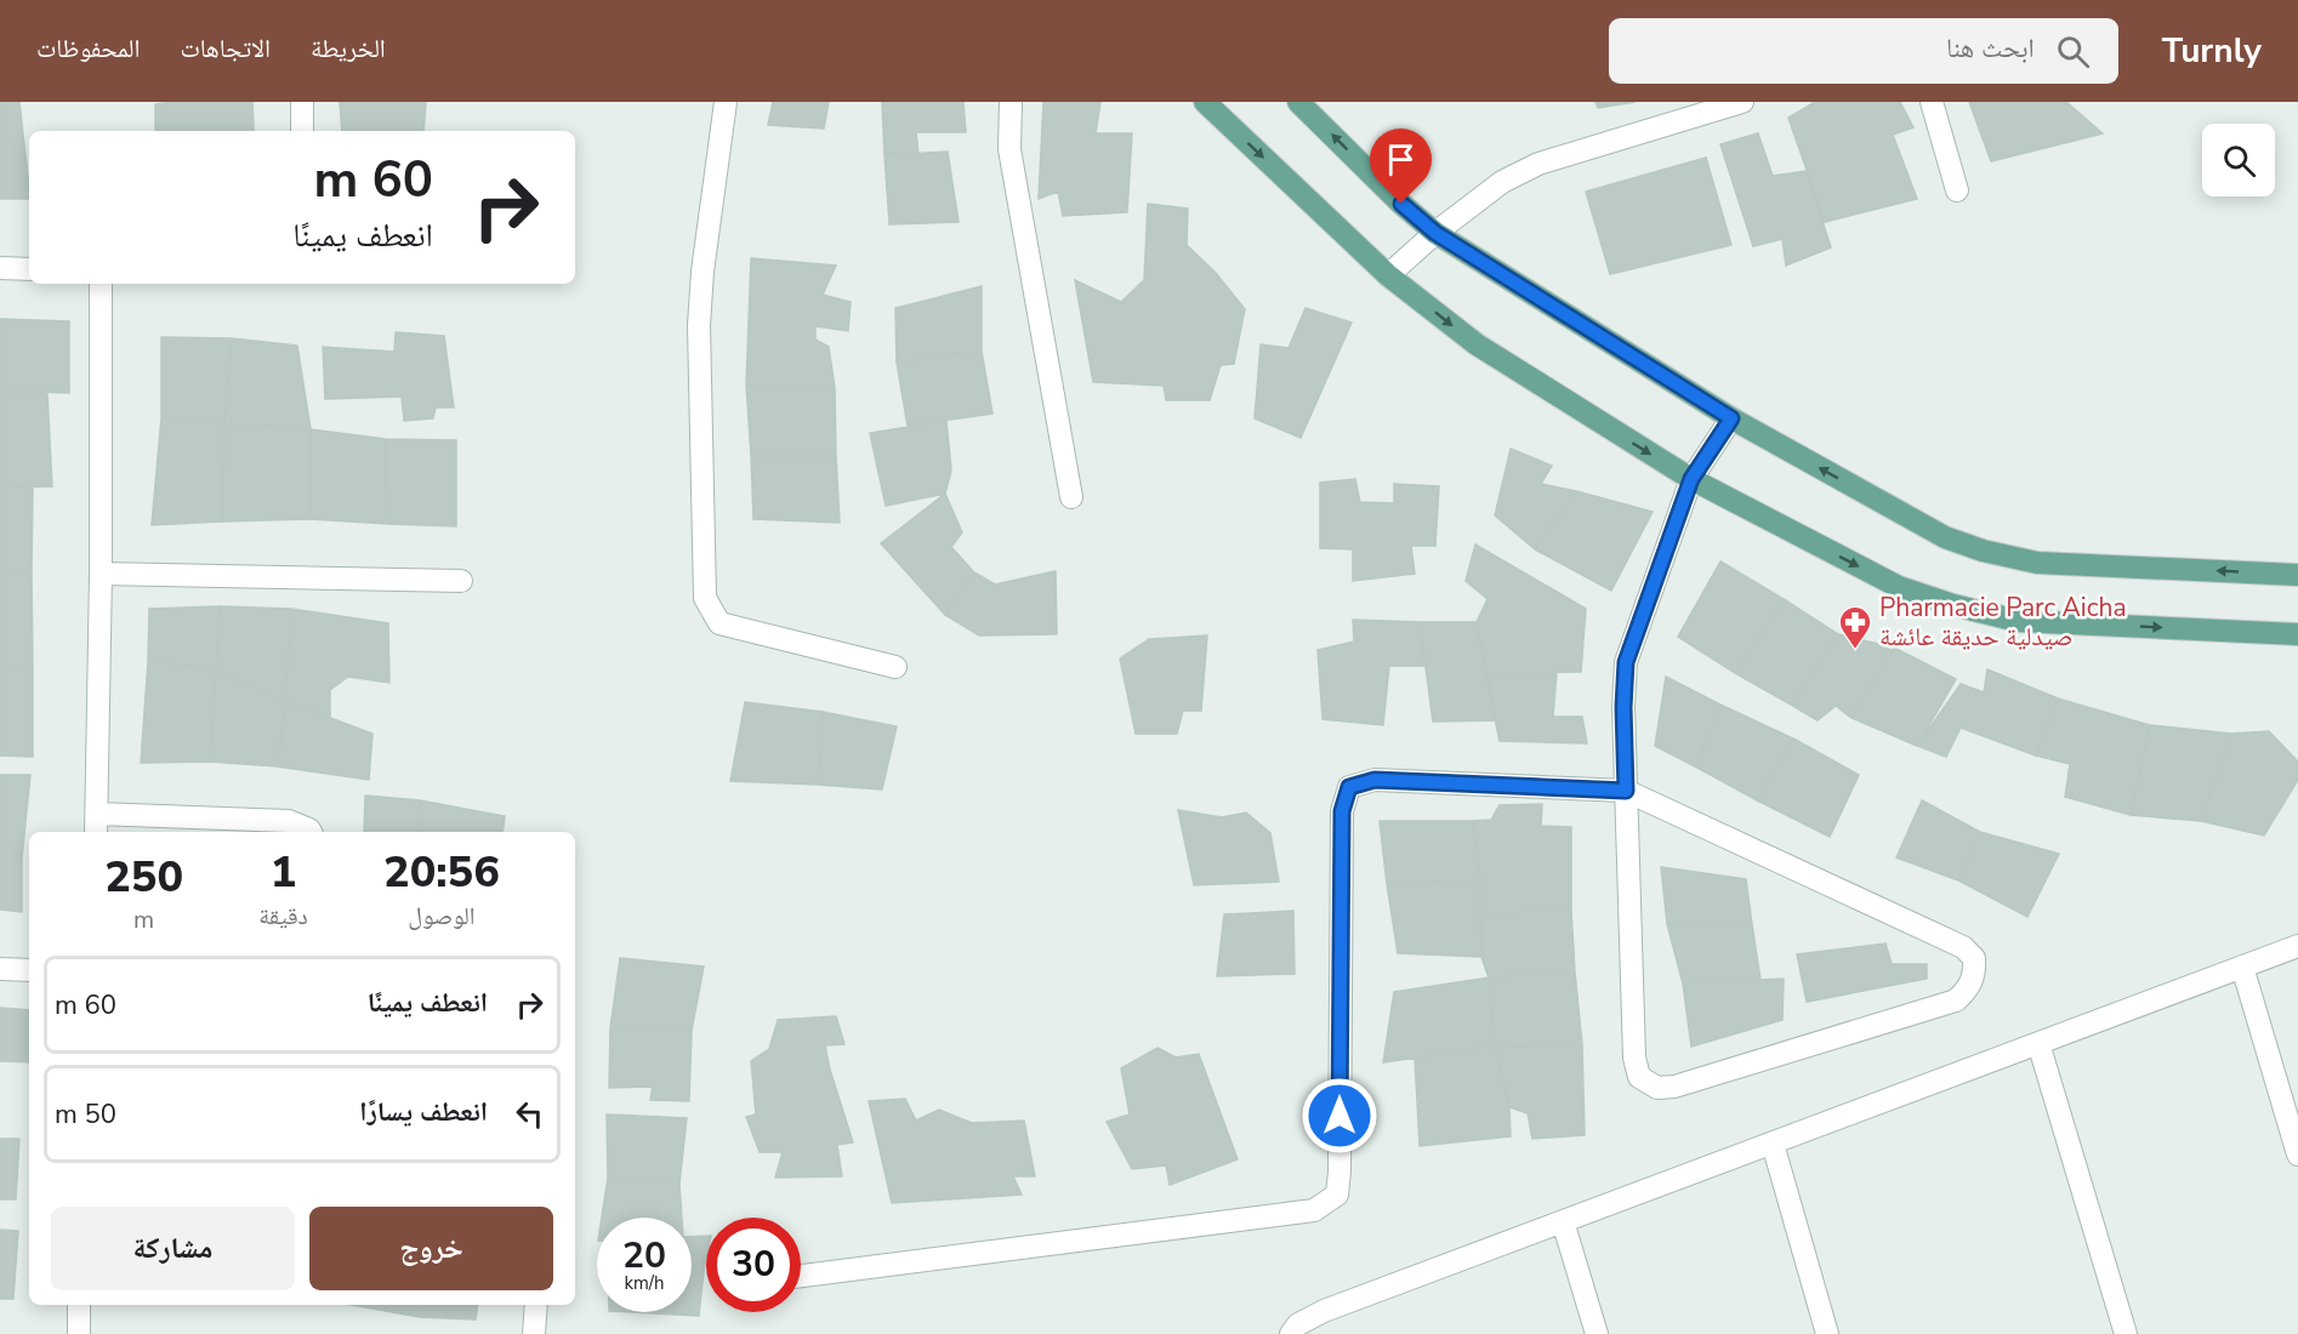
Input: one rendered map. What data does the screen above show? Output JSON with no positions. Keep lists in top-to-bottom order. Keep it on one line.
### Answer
{"places":{"pharmacy":["Pharmacie Parc Aicha صيدلية حديقة عائشة"]},"page":{"header":"Turnly","search":"ابحث هنا","nav":["الخريطة","الاتجاهات","المحفوظات"],"turn":["60 m","انعطف يمينًا"],"eta":["20:56","الوصول","1","دقيقة","250","m"],"list":[{"name":"انعطف يمينًا","value":"60 m"},{"name":"انعطف يسارًا","value":"50 m"}],"buttons":["خروج","مشاركة"],"speed":"20 km/h","limit":"30"}}
